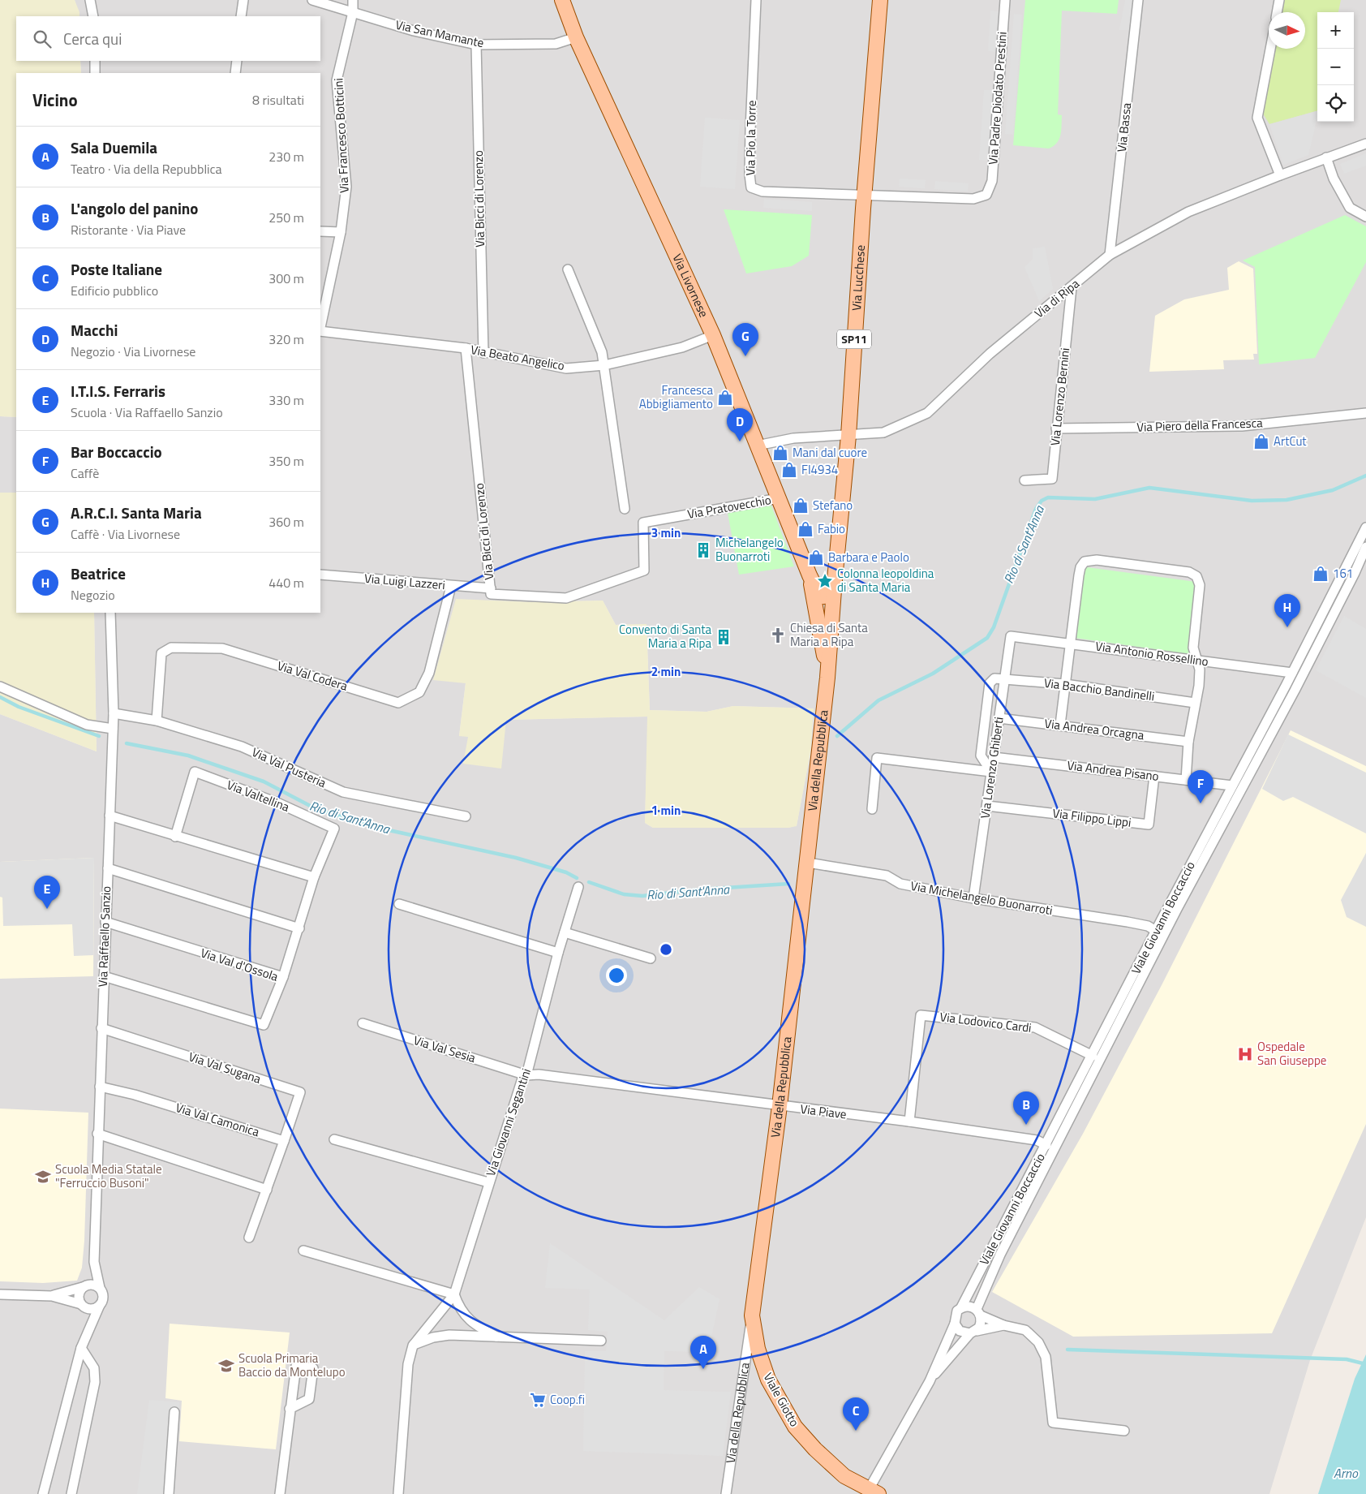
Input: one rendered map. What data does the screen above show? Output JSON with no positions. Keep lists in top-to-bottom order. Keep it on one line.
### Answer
{"streets":{"main road":["Via Lucchese","Via Livornese","SP11","Via della Repubblica","Viale Giotto"],"street":["Via San Mamante","Via Padre Diodato Prestini","Via Bassa","Via Francesco Botticini","Via Pio la Torre","Via Bicci di Lorenzo","Via di Ripa","Via Beato Angelico","Via Lorenzo Bernini","Via Piero della Francesca","Via Pratovecchio","Via Luigi Lazzeri","Via Antonio Rossellino","Via Val Codera","Via Bacchio Bandinelli","Via Andrea Orcagna","Via Val Pusteria","Via Lorenzo Ghiberti","Via Andrea Pisano","Via Valtellina","Via Filippo Lippi","Via Michelangelo Buonarroti","Viale Giovanni Boccaccio","Via Raffaello Sanzio","Via Val d'Ossola","Via Lodovico Cardi","Via Val Sesia","Via Val Sugana","Via Piave","Via Val Camonica","Via Giovanni Segantini"]},"crossings":[["Via San Mamante","Via Francesco Botticini"],["Via San Mamante","Via Bicci di Lorenzo"],["Via San Mamante","Via Livornese"],["Via Padre Diodato Prestini","Via Pio la Torre"],["Via Bassa","Via di Ripa"],["Via Pio la Torre","Via Lucchese"],["Via Bicci di Lorenzo","Via Beato Angelico"],["Via Bicci di Lorenzo","Via Pratovecchio"],["Via Bicci di Lorenzo","Via Luigi Lazzeri"],["Via Lucchese","Via Livornese"],["Via Lucchese","Via di Ripa"],["Via Lucchese","Via della Repubblica"],["Via Livornese","Via di Ripa"],["Via Livornese","Via Beato Angelico"],["Via Livornese","Via Pratovecchio"],["Via Livornese","Via della Repubblica"],["Via di Ripa","Via Lorenzo Bernini"],["Via Lorenzo Bernini","Via Piero della Francesca"],["Via Pratovecchio","Via Luigi Lazzeri"],["Via Luigi Lazzeri","Via Val Codera"],["Via Antonio Rossellino","Via Lorenzo Ghiberti"],["Via Antonio Rossellino","Viale Giovanni Boccaccio"],["Via Val Codera","Via Val Pusteria"],["Via Bacchio Bandinelli","Via Lorenzo Ghiberti"],["Via Andrea Orcagna","Via Lorenzo Ghiberti"],["Via della Repubblica","Via Michelangelo Buonarroti"],["Via della Repubblica","Via Piave"],["Via della Repubblica","Viale Giotto"],["Via Val Pusteria","Via Raffaello Sanzio"],["Via Lorenzo Ghiberti","Via Andrea Pisano"],["Via Lorenzo Ghiberti","Via Filippo Lippi"],["Via Lorenzo Ghiberti","Via Michelangelo Buonarroti"],["Via Andrea Pisano","Via Filippo Lippi"],["Via Andrea Pisano","Viale Giovanni Boccaccio"],["Via Valtellina","Via Val d'Ossola"],["Via Michelangelo Buonarroti","Viale Giovanni Boccaccio"],["Viale Giovanni Boccaccio","Via Lodovico Cardi"],["Viale Giovanni Boccaccio","Via Piave"],["Viale Giovanni Boccaccio","Viale Giotto"],["Via Raffaello Sanzio","Via Val d'Ossola"],["Via Raffaello Sanzio","Via Val Sugana"],["Via Raffaello Sanzio","Via Val Camonica"],["Via Lodovico Cardi","Via Piave"],["Via Val Sesia","Via Piave"],["Via Val Sesia","Via Giovanni Segantini"],["Via Val Sugana","Via Val Camonica"],["Via Piave","Via Giovanni Segantini"]],"water":["Rio di Sant'Anna","Arno"],"places":{"shop":["Francesca Abbigliamento","ArtCut","Mani dal cuore","FI4934","Stefano","Fabio","Barbara e Paolo","161"],"building":["Michelangelo Buonarroti","Convento di Santa Maria a Ripa"],"place":["Colonna leopoldina di Santa Maria"],"church":["Chiesa di Santa Maria a Ripa"],"hospital":["Ospedale San Giuseppe"],"school or university":["Scuola Media Statale \"Ferruccio Busoni\"","Scuola Primaria Baccio da Montelupo"],"supermarket":["Coop.fi"]},"north":"right","page":{"map_buttons":["+","−"],"search":"Cerca qui","heading":["Vicino","8 risultati"],"list":[{"mark":"A","name":"Sala Duemila","note":"Teatro · Via della Repubblica","value":"230 m"},{"mark":"B","name":"L'angolo del panino","note":"Ristorante · Via Piave","value":"250 m"},{"mark":"C","name":"Poste Italiane","note":"Edificio pubblico","value":"300 m"},{"mark":"D","name":"Macchi","note":"Negozio · Via Livornese","value":"320 m"},{"mark":"E","name":"I.T.I.S. Ferraris","note":"Scuola · Via Raffaello Sanzio","value":"330 m"},{"mark":"F","name":"Bar Boccaccio","note":"Caffè","value":"350 m"},{"mark":"G","name":"A.R.C.I. Santa Maria","note":"Caffè · Via Livornese","value":"360 m"},{"mark":"H","name":"Beatrice","note":"Negozio","value":"440 m"}],"pins":["G","D","H","F","E","B","A","C"]},"rings":["3 min","2 min","1 min"]}
